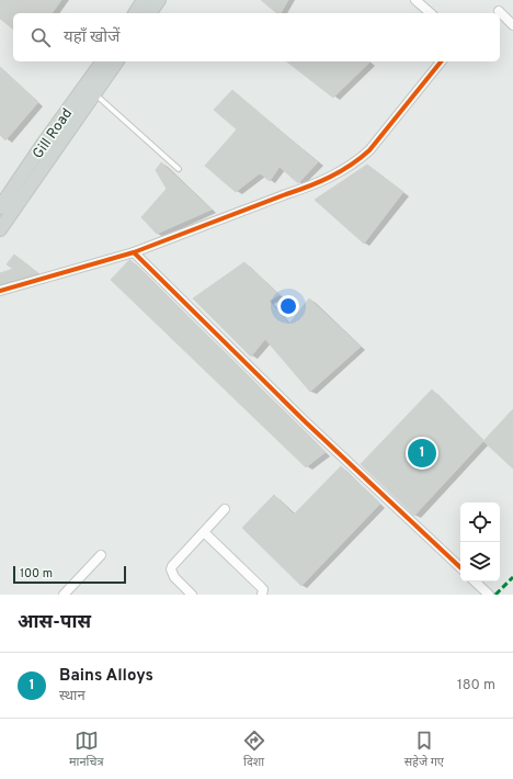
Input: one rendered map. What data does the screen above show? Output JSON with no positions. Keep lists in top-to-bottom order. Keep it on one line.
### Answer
{"streets":{"main road":["Gill Road"]},"scale_bar":"100 m","page":{"search":"यहाँ खोजें","pins":"1","scale":"100 m","heading":"आस-पास","list":[{"mark":"1","name":"Bains Alloys","note":"स्थान","value":"180 m"}],"nav":["मानचित्र","दिशा","सहेजे गए"]}}
